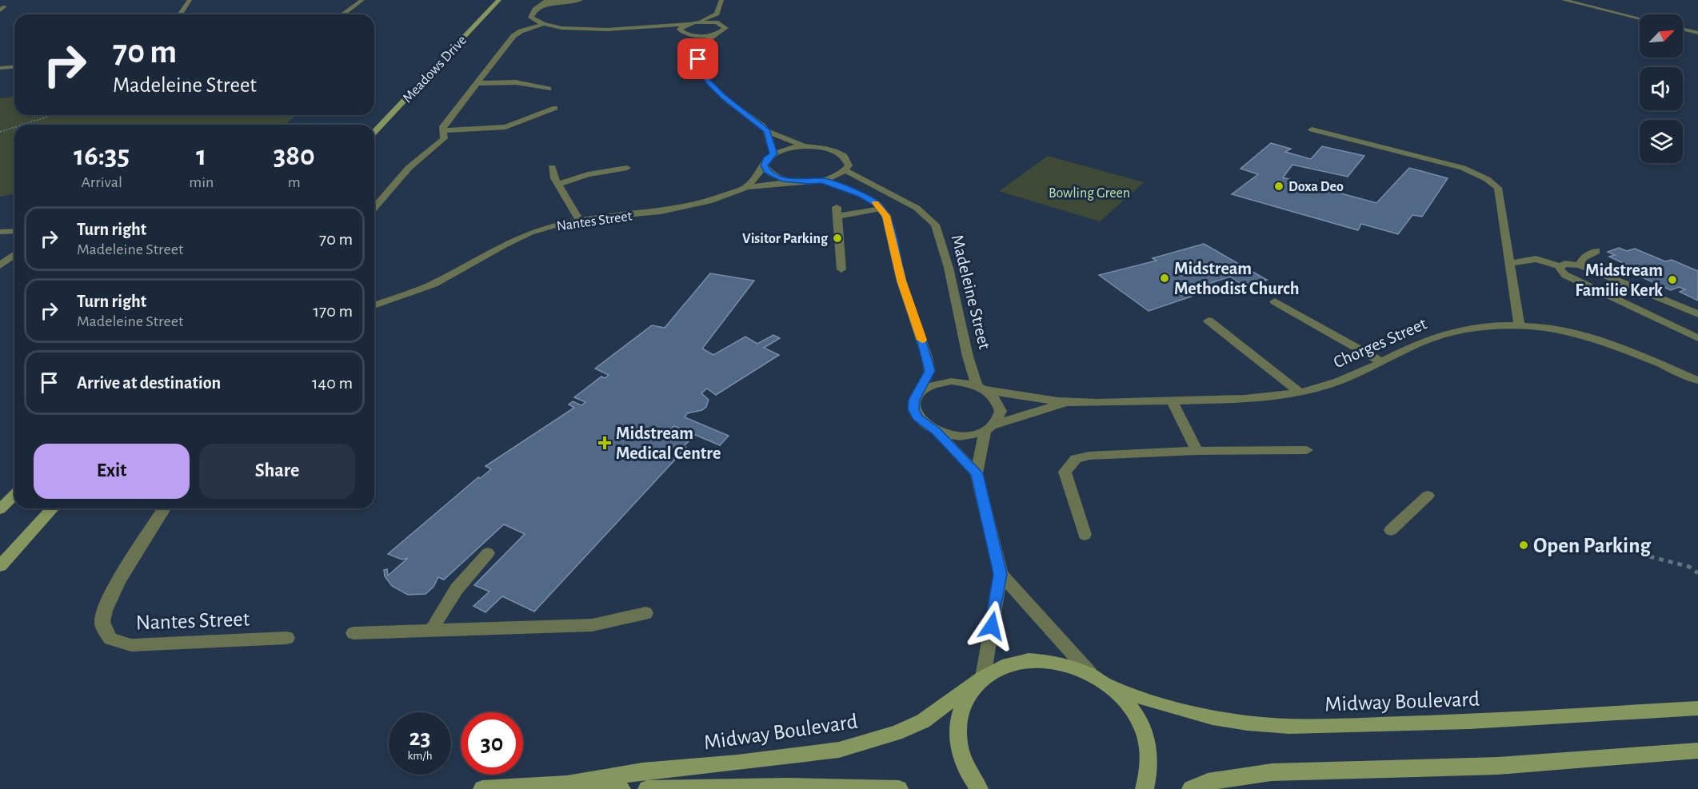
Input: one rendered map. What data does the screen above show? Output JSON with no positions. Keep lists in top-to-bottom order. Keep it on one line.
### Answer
{"streets":{"street":["Meadows Drive","Nantes Street","Madeleine Street","Chorges Street","Midway Boulevard"]},"crossings":[["Madeleine Street","Chorges Street"],["Madeleine Street","Midway Boulevard"]],"parks":["Bowling Green"],"places":{"other":["Doxa Deo","Visitor Parking","Midstream Methodist Church","Midstream Familie Kerk","Open Parking"],"health":["Midstream Medical Centre"]},"north":"top right","page":{"turn":["70 m","Madeleine Street"],"eta":["16:35","Arrival","1","min","380","m"],"list":[{"name":"Turn right","note":"Madeleine Street","value":"70 m"},{"name":"Turn right","note":"Madeleine Street","value":"170 m"},{"name":"Arrive at destination","value":"140 m"}],"buttons":["Exit","Share"],"speed":"23 km/h","limit":"30"}}
